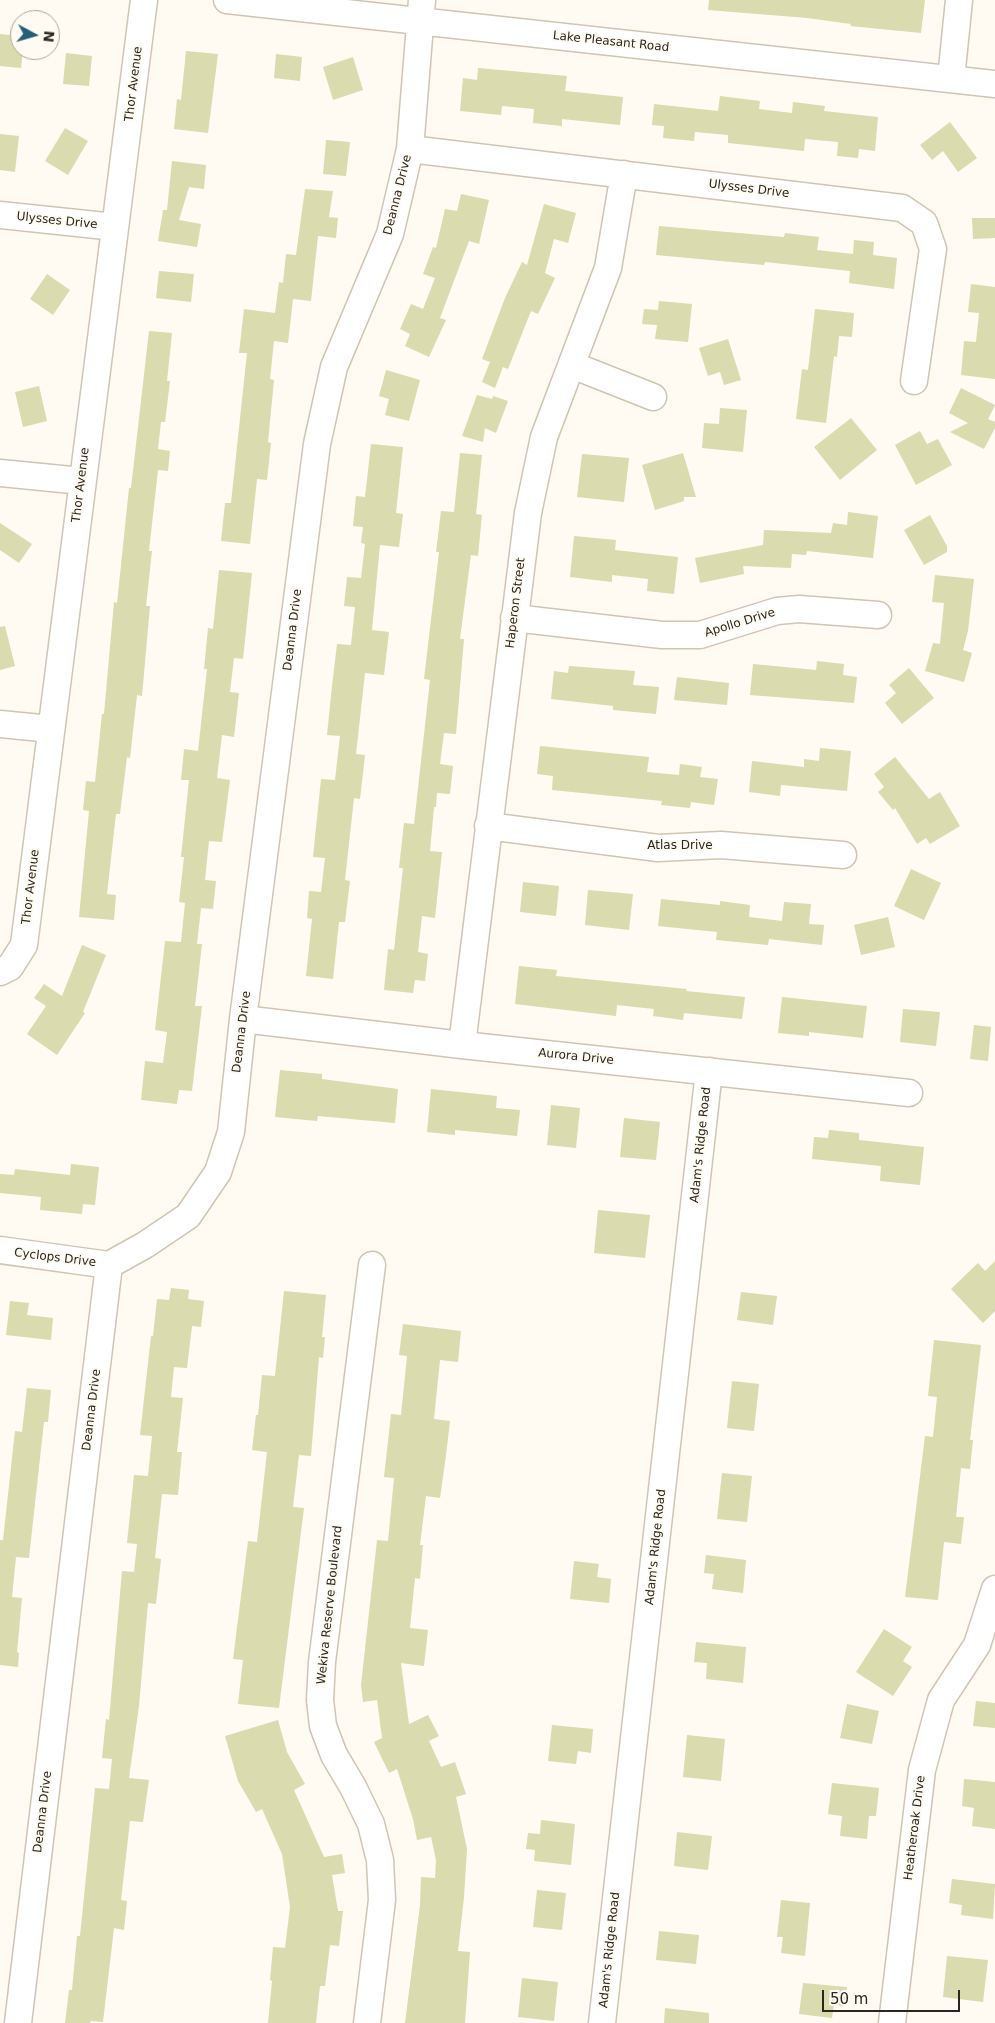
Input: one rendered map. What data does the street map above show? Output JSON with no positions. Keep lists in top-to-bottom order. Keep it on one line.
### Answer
{"streets":{"street":["Lake Pleasant Road","Thor Avenue","Ulysses Drive","Deanna Drive","Haperon Street","Apollo Drive","Atlas Drive","Aurora Drive","Adam's Ridge Road","Cyclops Drive","Wekiva Reserve Boulevard","Heatheroak Drive"]},"crossings":[["Lake Pleasant Road","Deanna Drive"],["Thor Avenue","Ulysses Drive"],["Ulysses Drive","Deanna Drive"],["Ulysses Drive","Haperon Street"],["Deanna Drive","Aurora Drive"],["Deanna Drive","Cyclops Drive"],["Haperon Street","Apollo Drive"],["Haperon Street","Atlas Drive"],["Haperon Street","Aurora Drive"],["Aurora Drive","Adam's Ridge Road"]],"scale_bar":"50 m","north":"right"}
